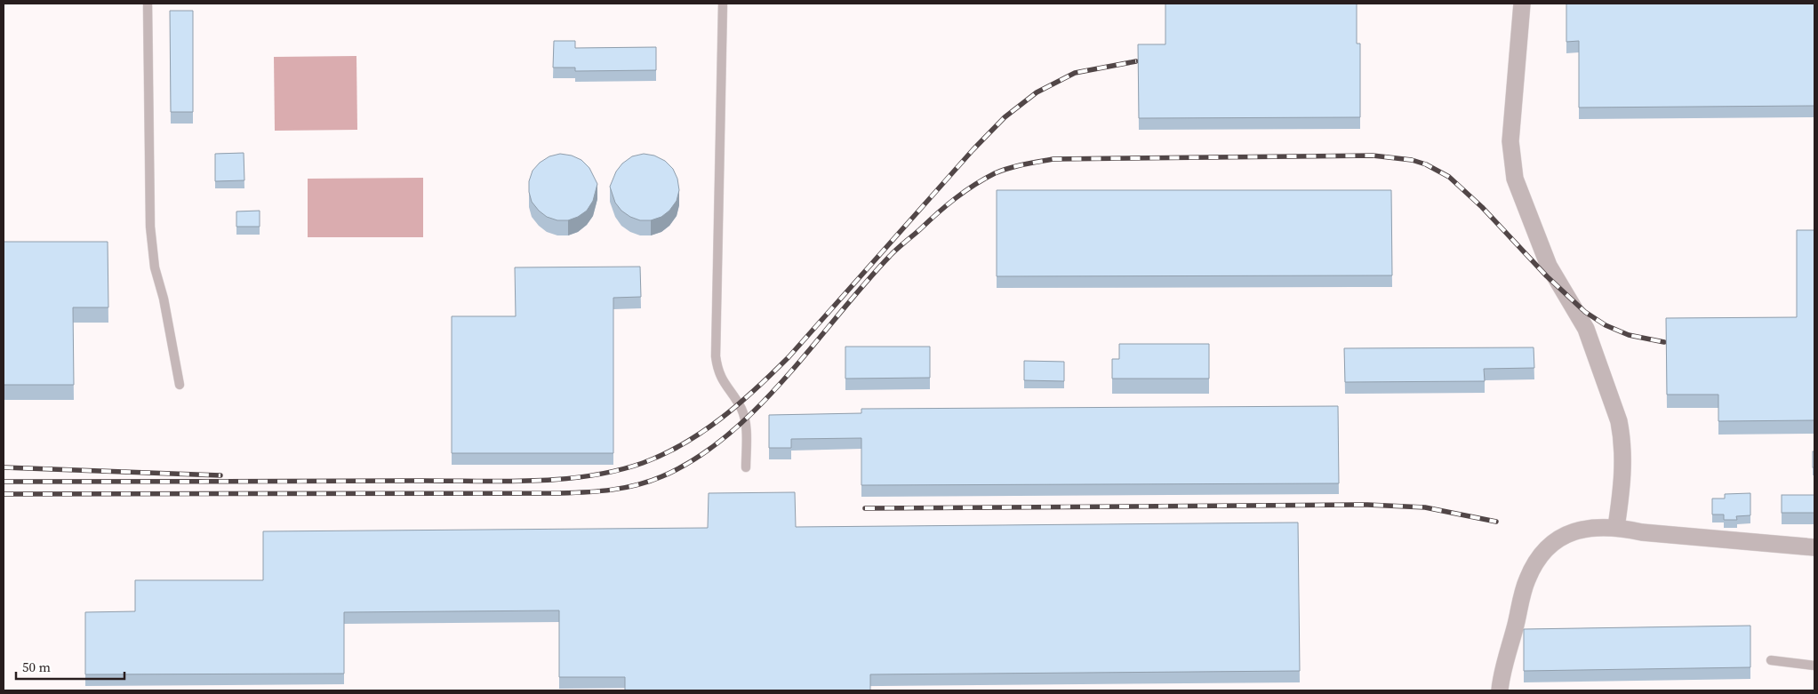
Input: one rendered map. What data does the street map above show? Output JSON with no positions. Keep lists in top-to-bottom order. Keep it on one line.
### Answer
{"scale_bar":"50 m"}
